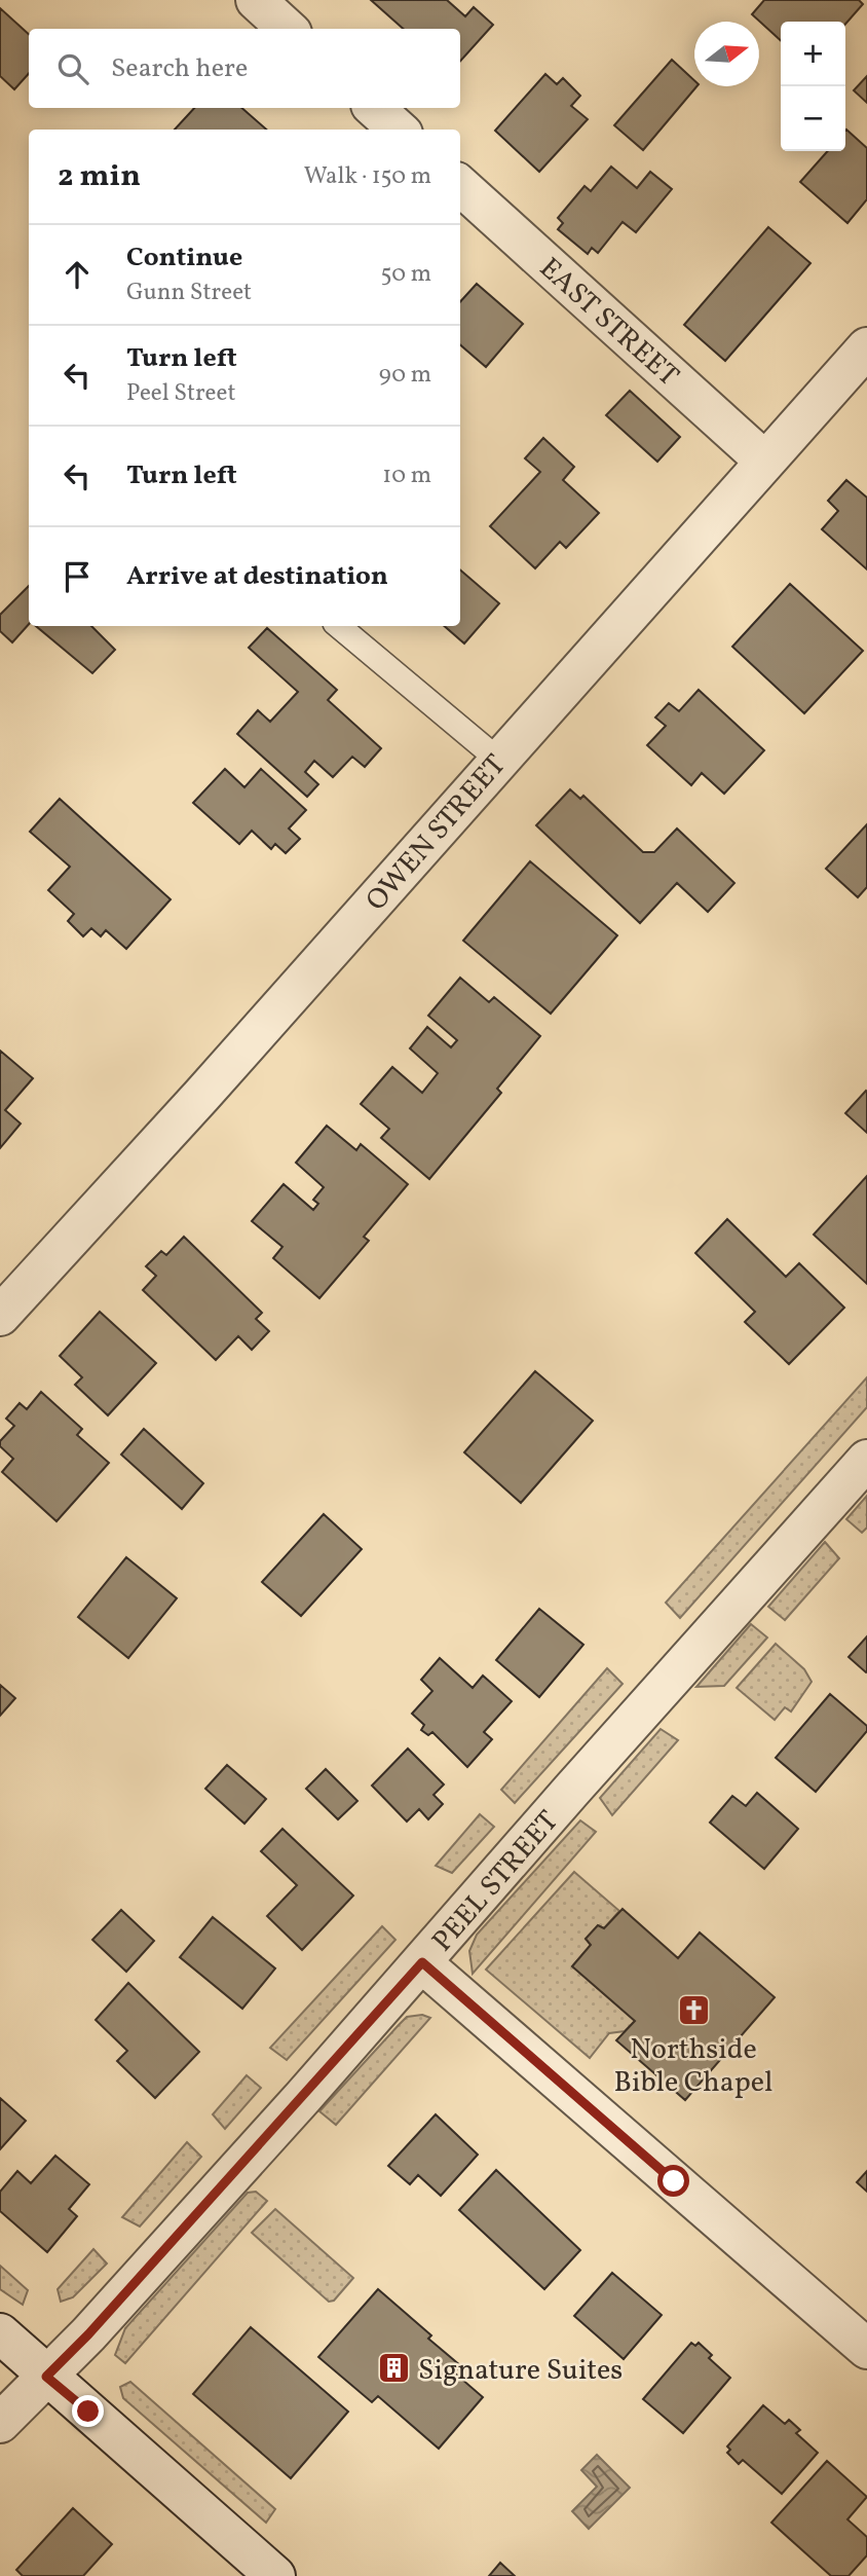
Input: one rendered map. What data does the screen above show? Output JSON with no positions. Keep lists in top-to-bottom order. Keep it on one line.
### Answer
{"streets":{"street":["EAST STREET","OWEN STREET","PEEL STREET"]},"crossings":[["EAST STREET","OWEN STREET"]],"places":{"church":["Northside Bible Chapel"],"building":["Signature Suites"]},"north":"right","page":{"map_buttons":["+","−"],"search":"Search here","heading":["2 min","Walk · 150 m"],"list":[["Continue","Gunn Street","50 m"],["Turn left","Peel Street","90 m"],["Turn left","10 m"],"Arrive at destination"]}}
